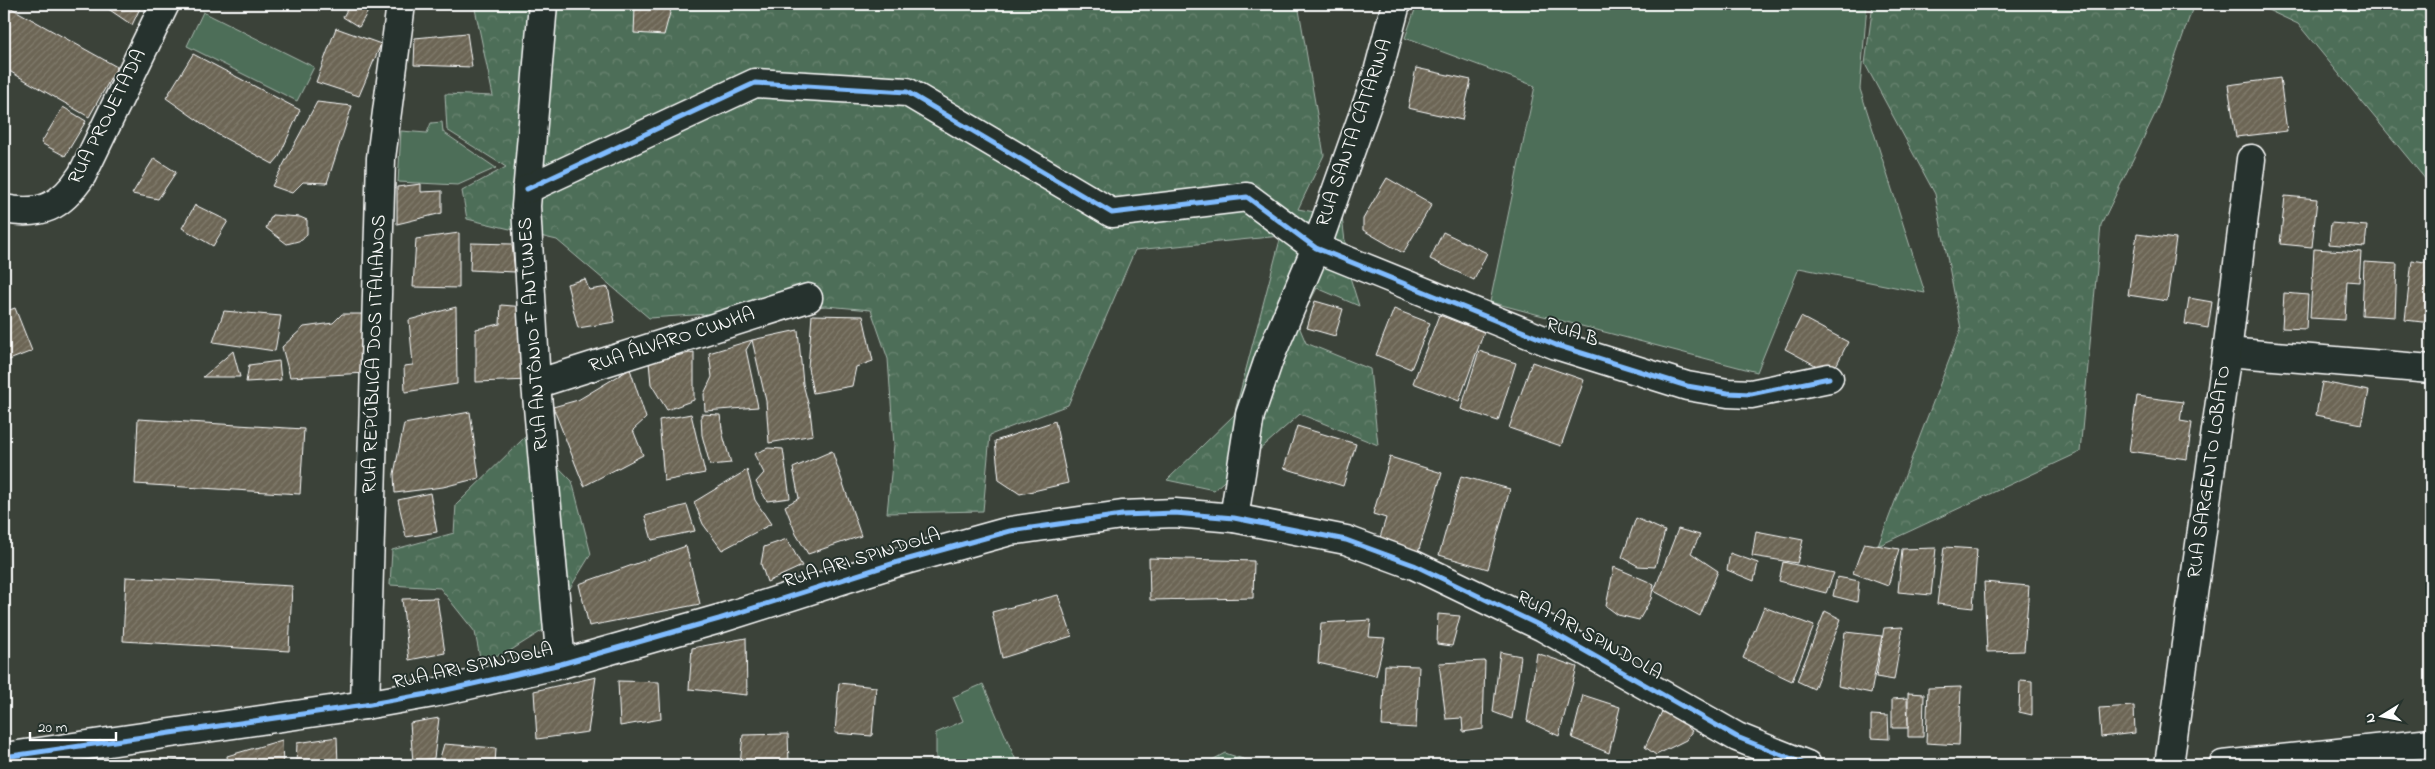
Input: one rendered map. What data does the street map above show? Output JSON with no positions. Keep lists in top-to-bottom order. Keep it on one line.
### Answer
{"streets":{"street":["RUA PROJETADA","RUA SANTA CATARINA","RUA B","RUA ANTÔNIO F ANTUNES","RUA ÁLVARO CUNHA","RUA REPÚBLICA DOS ITALIANOS","RUA SARGENTO LOBATO","RUA ARI SPINDOLA"]},"crossings":[["RUA SANTA CATARINA","RUA B"],["RUA SANTA CATARINA","RUA ARI SPINDOLA"],["RUA B","RUA ANTÔNIO F ANTUNES"],["RUA ANTÔNIO F ANTUNES","RUA ÁLVARO CUNHA"],["RUA ANTÔNIO F ANTUNES","RUA ARI SPINDOLA"],["RUA REPÚBLICA DOS ITALIANOS","RUA ARI SPINDOLA"]],"scale_bar":"20 m","north":"left"}
